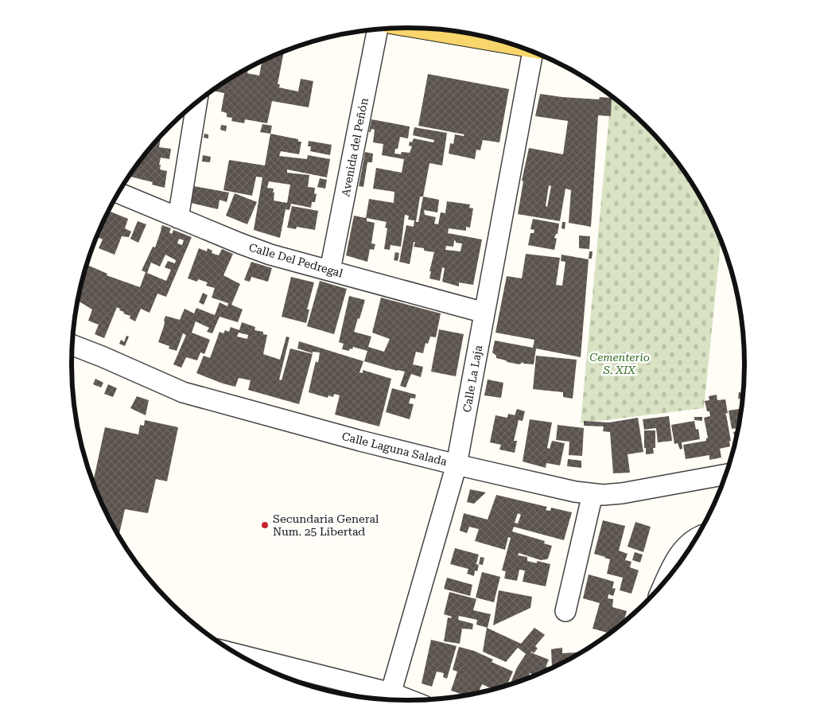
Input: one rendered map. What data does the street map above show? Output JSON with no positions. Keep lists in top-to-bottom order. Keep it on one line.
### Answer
{"streets":{"street":["Avenida del Peñón","Calle Del Pedregal","Calle La Laja","Calle Laguna Salada"]},"crossings":[["Avenida del Peñón","Calle Del Pedregal"],["Calle Del Pedregal","Calle La Laja"],["Calle La Laja","Calle Laguna Salada"]],"parks":["Cementerio S. XIX"],"places":["Secundaria General Num. 25 Libertad"]}
